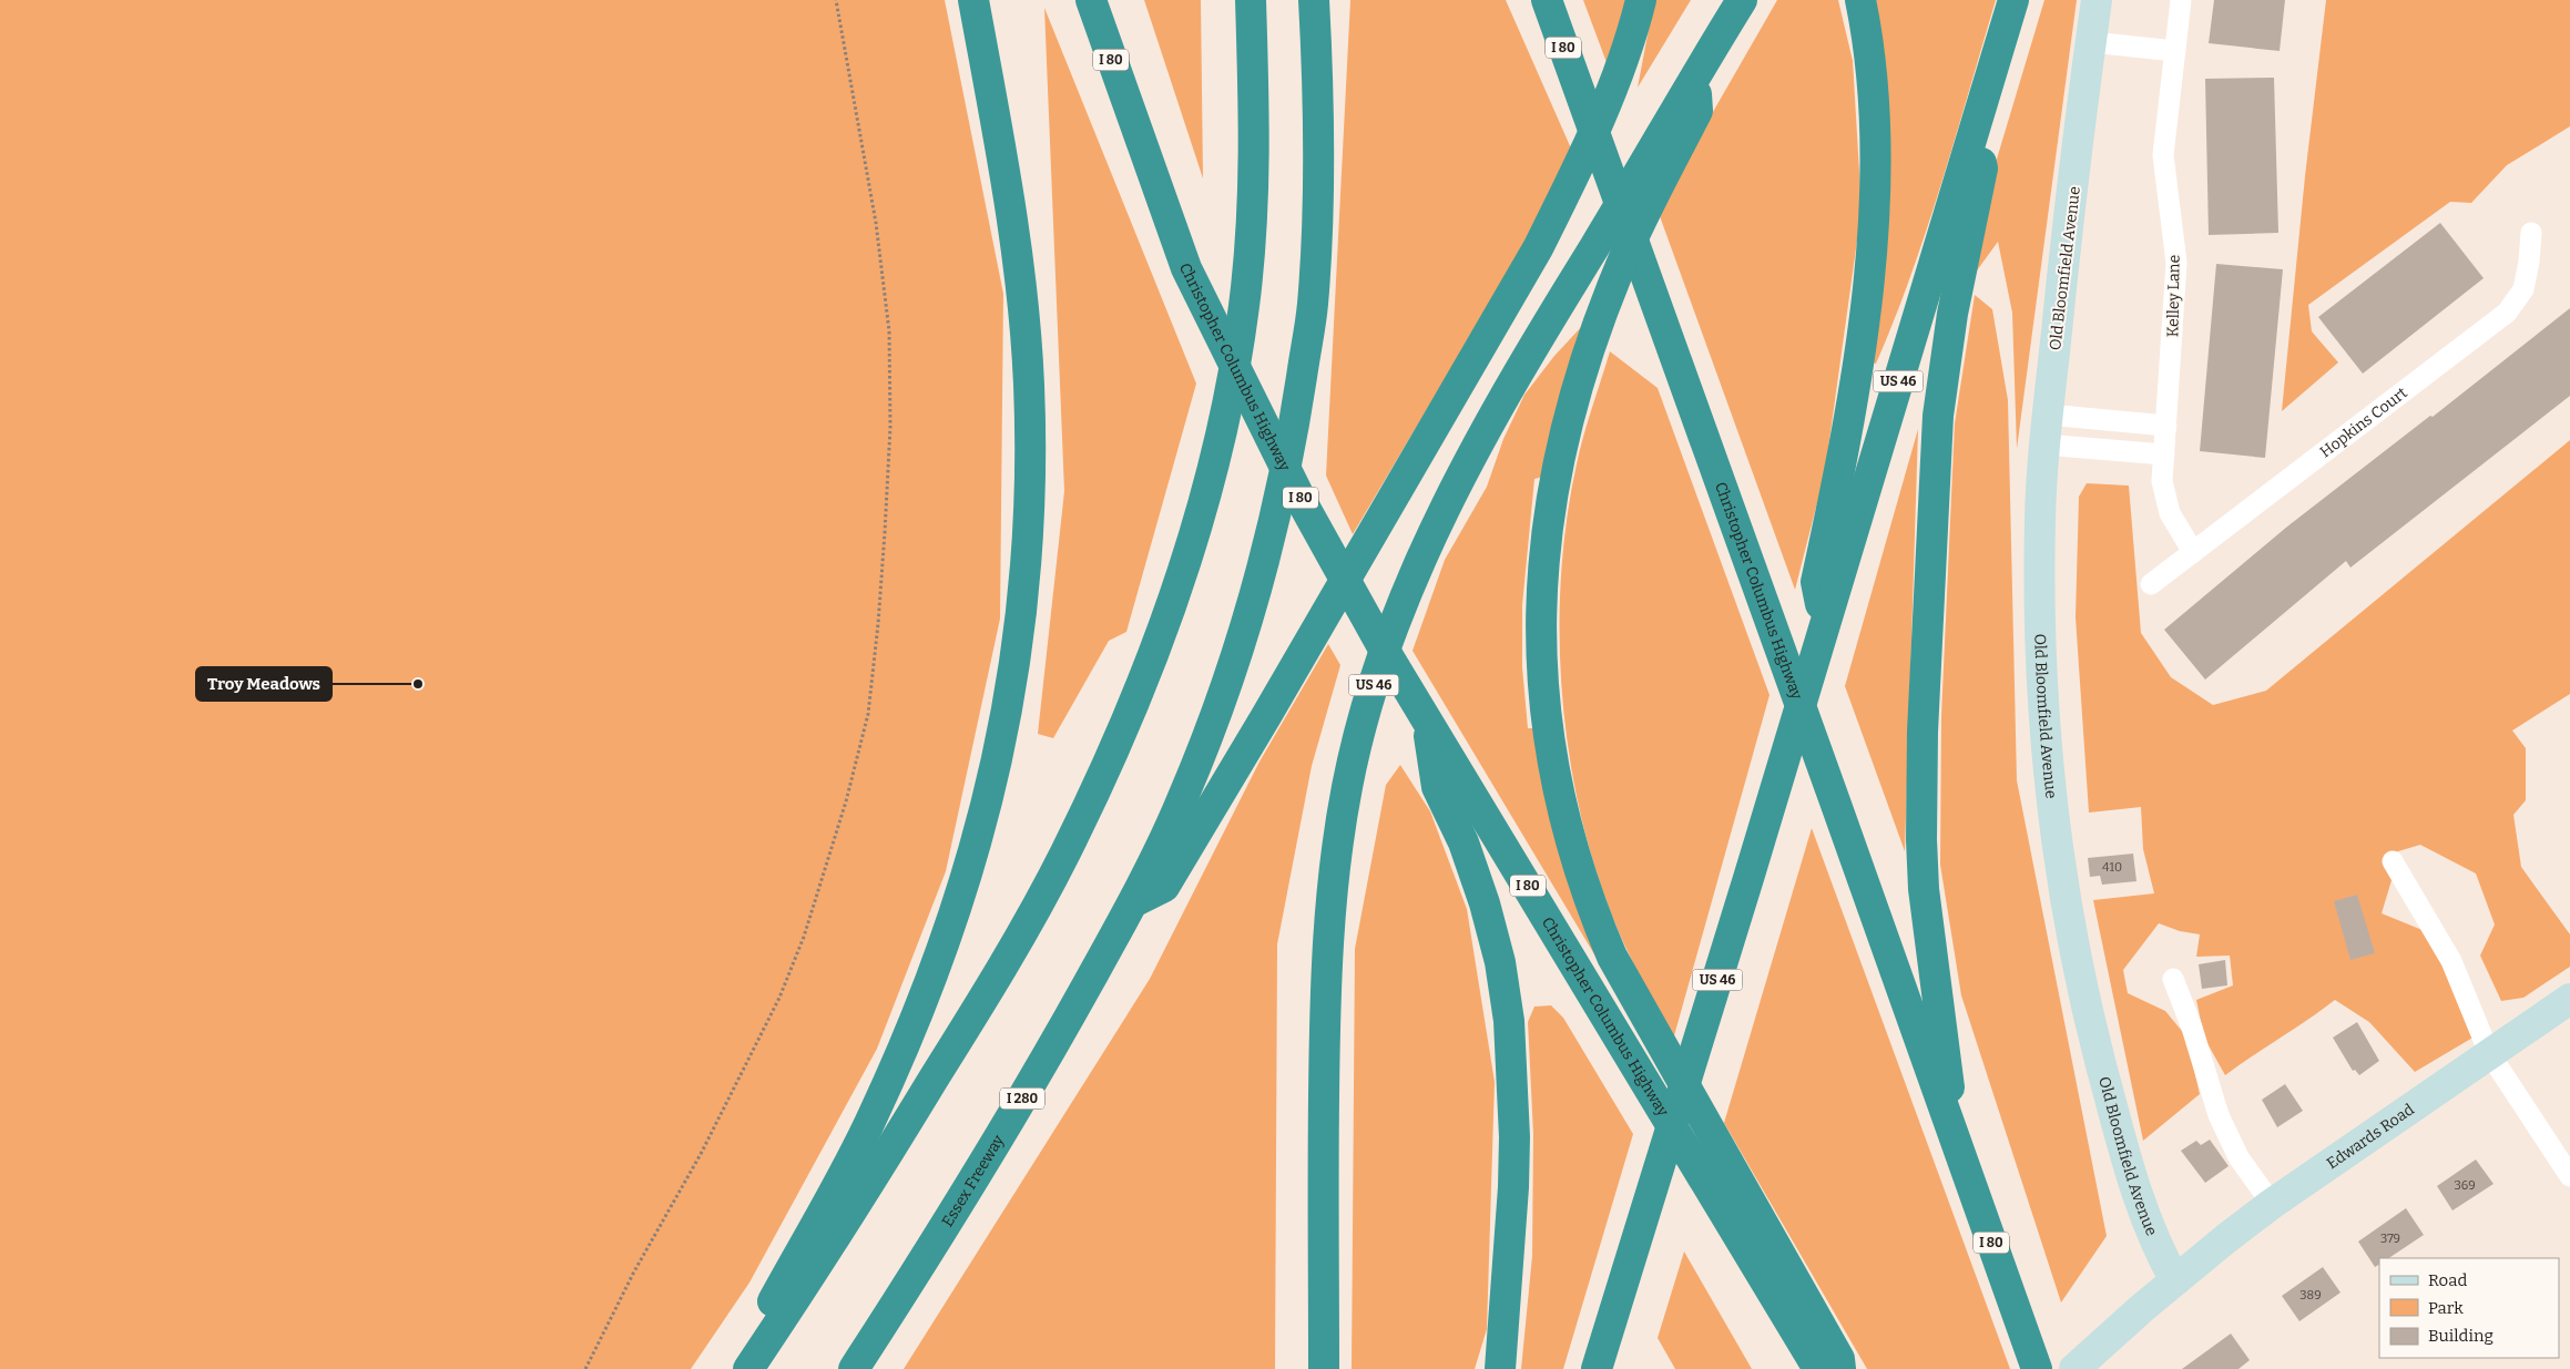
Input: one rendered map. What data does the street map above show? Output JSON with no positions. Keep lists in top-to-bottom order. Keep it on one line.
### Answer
{"streets":{"highway":["I 80","Christopher Columbus Highway","US 46","I 280","Essex Freeway"],"street":["Old Bloomfield Avenue","Kelley Lane","Hopkins Court","Edwards Road"]},"crossings":[["Old Bloomfield Avenue","Edwards Road"],["Kelley Lane","Hopkins Court"]],"places":["Troy Meadows"],"house_numbers":["410","369","379","389"],"legend":["Road","Park","Building"]}
